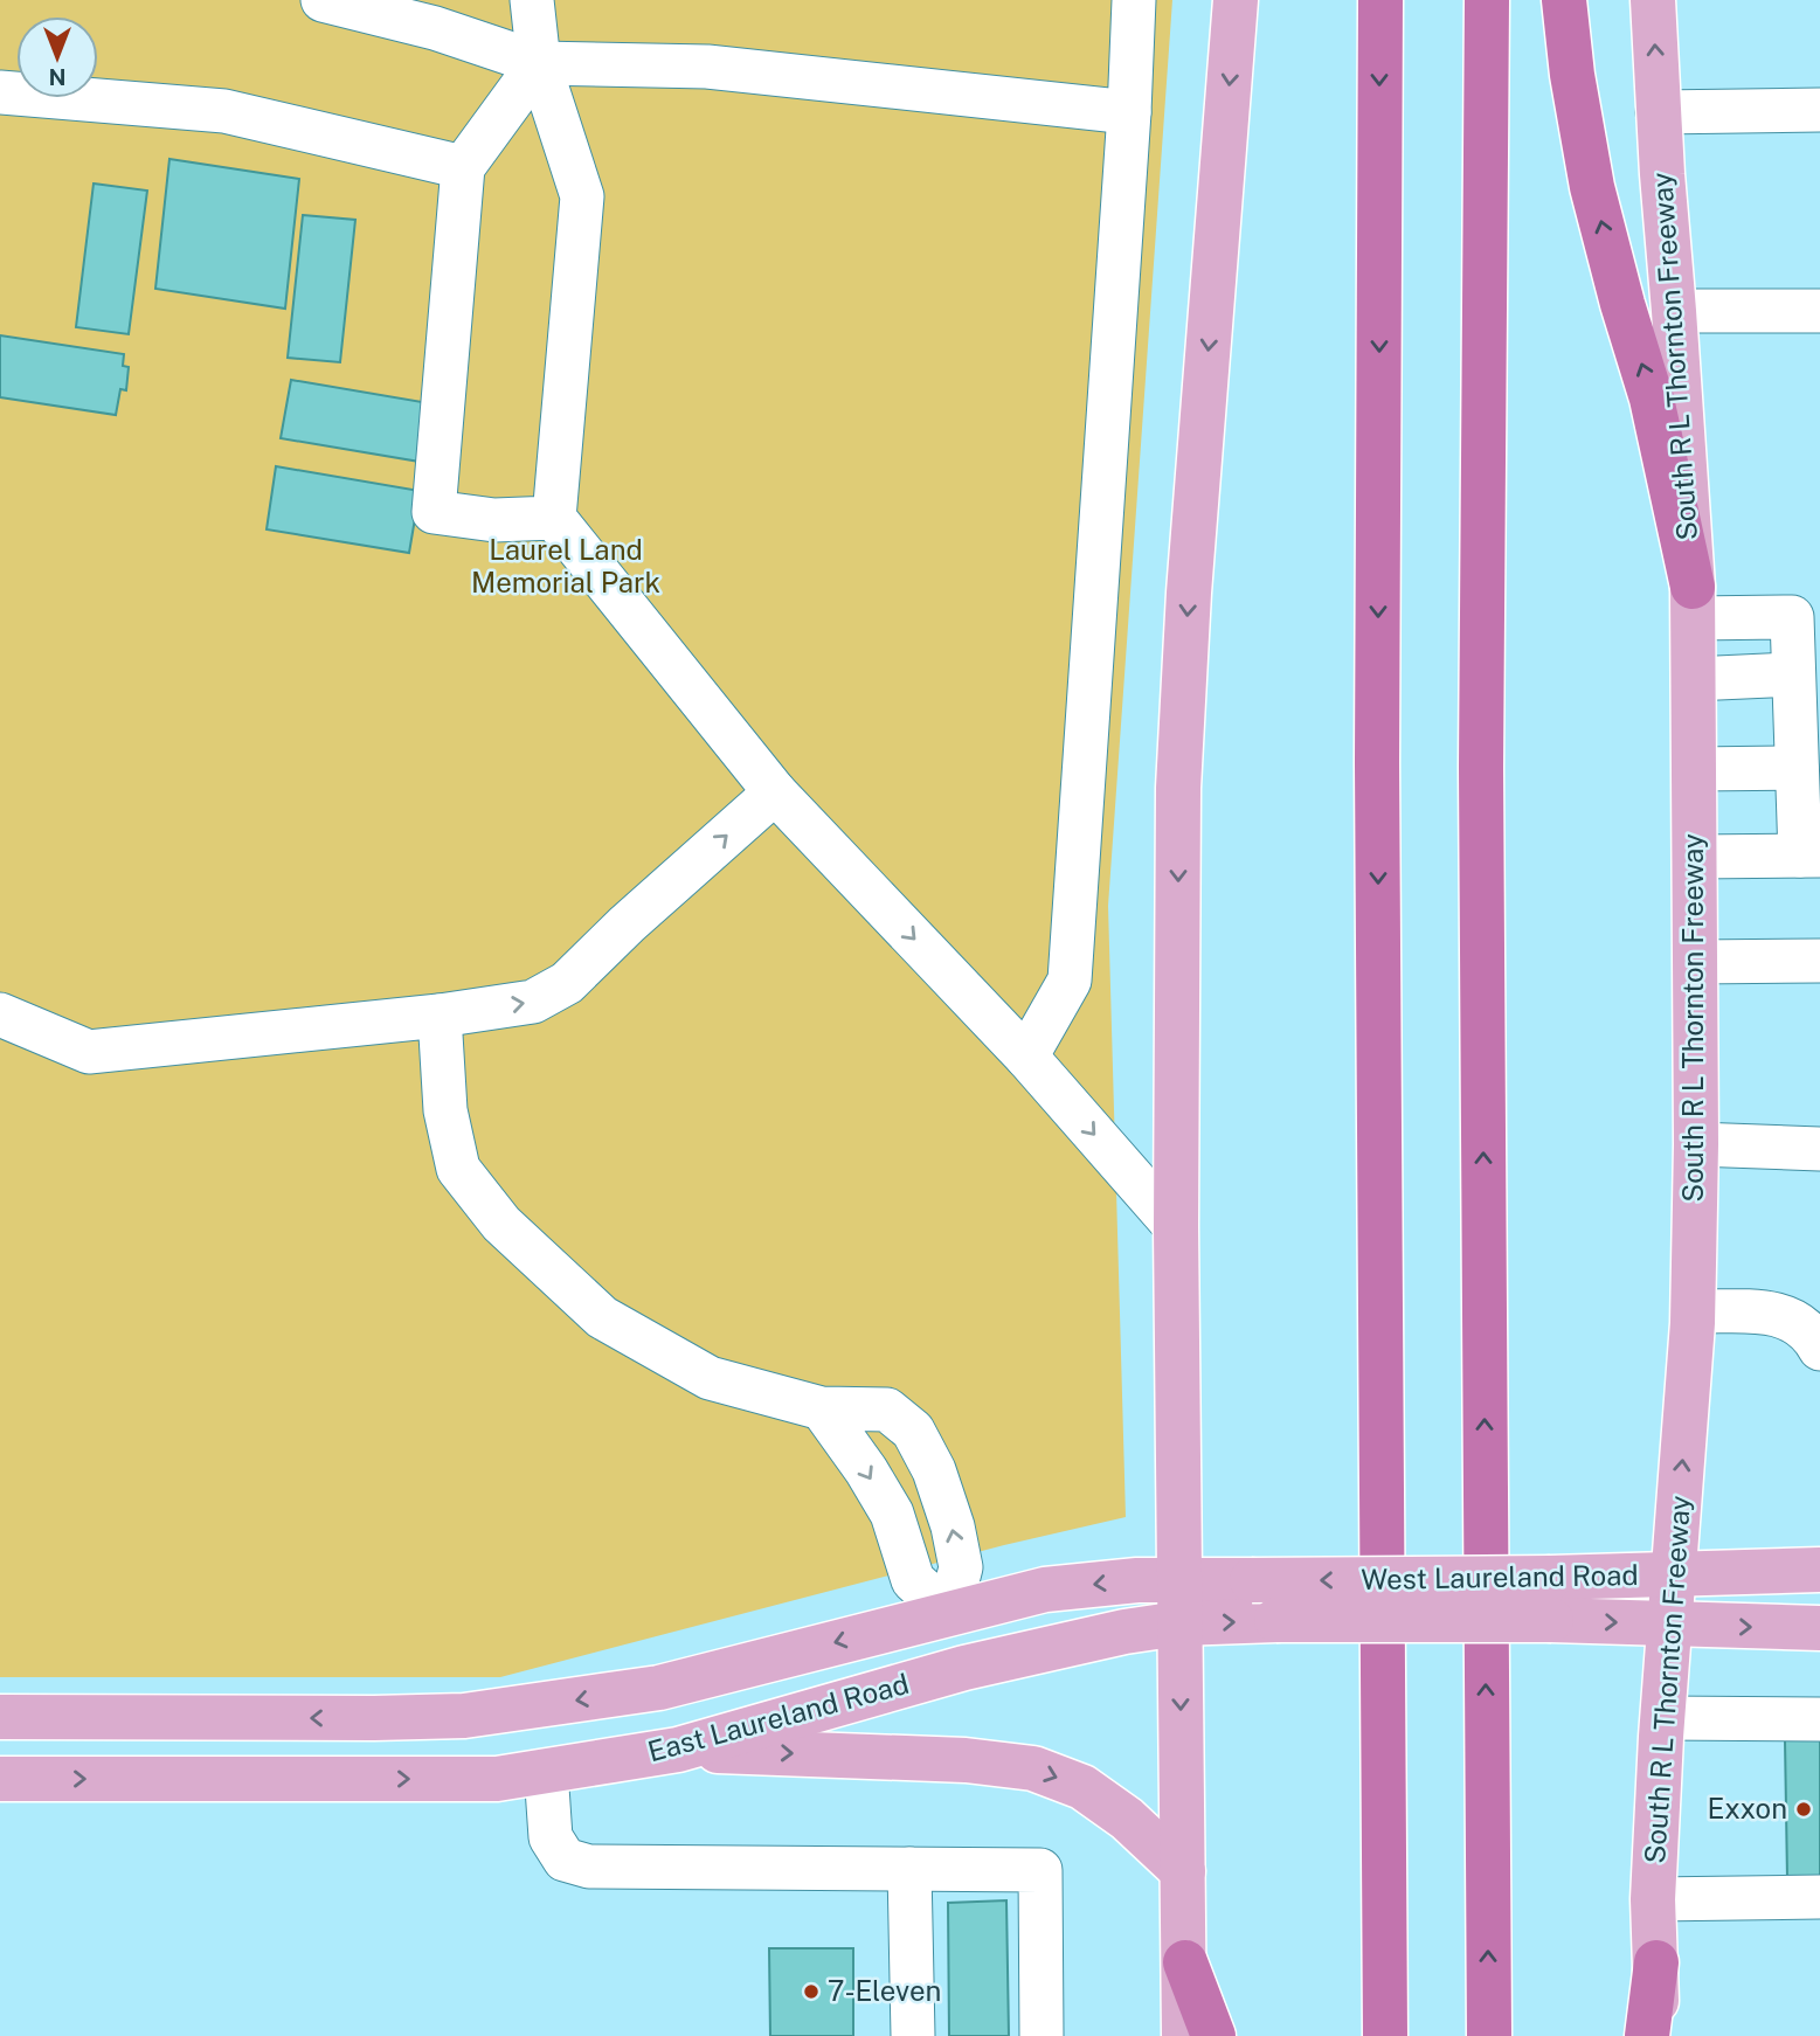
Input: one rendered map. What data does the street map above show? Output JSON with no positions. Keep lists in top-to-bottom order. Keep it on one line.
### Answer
{"streets":{"main road":["South R L Thornton Freeway","West Laureland Road","East Laureland Road"]},"crossings":[["South R L Thornton Freeway","West Laureland Road"],["West Laureland Road","East Laureland Road"]],"parks":["Laurel Land Memorial Park"],"places":["Exxon","7-Eleven"],"north":"bottom"}
